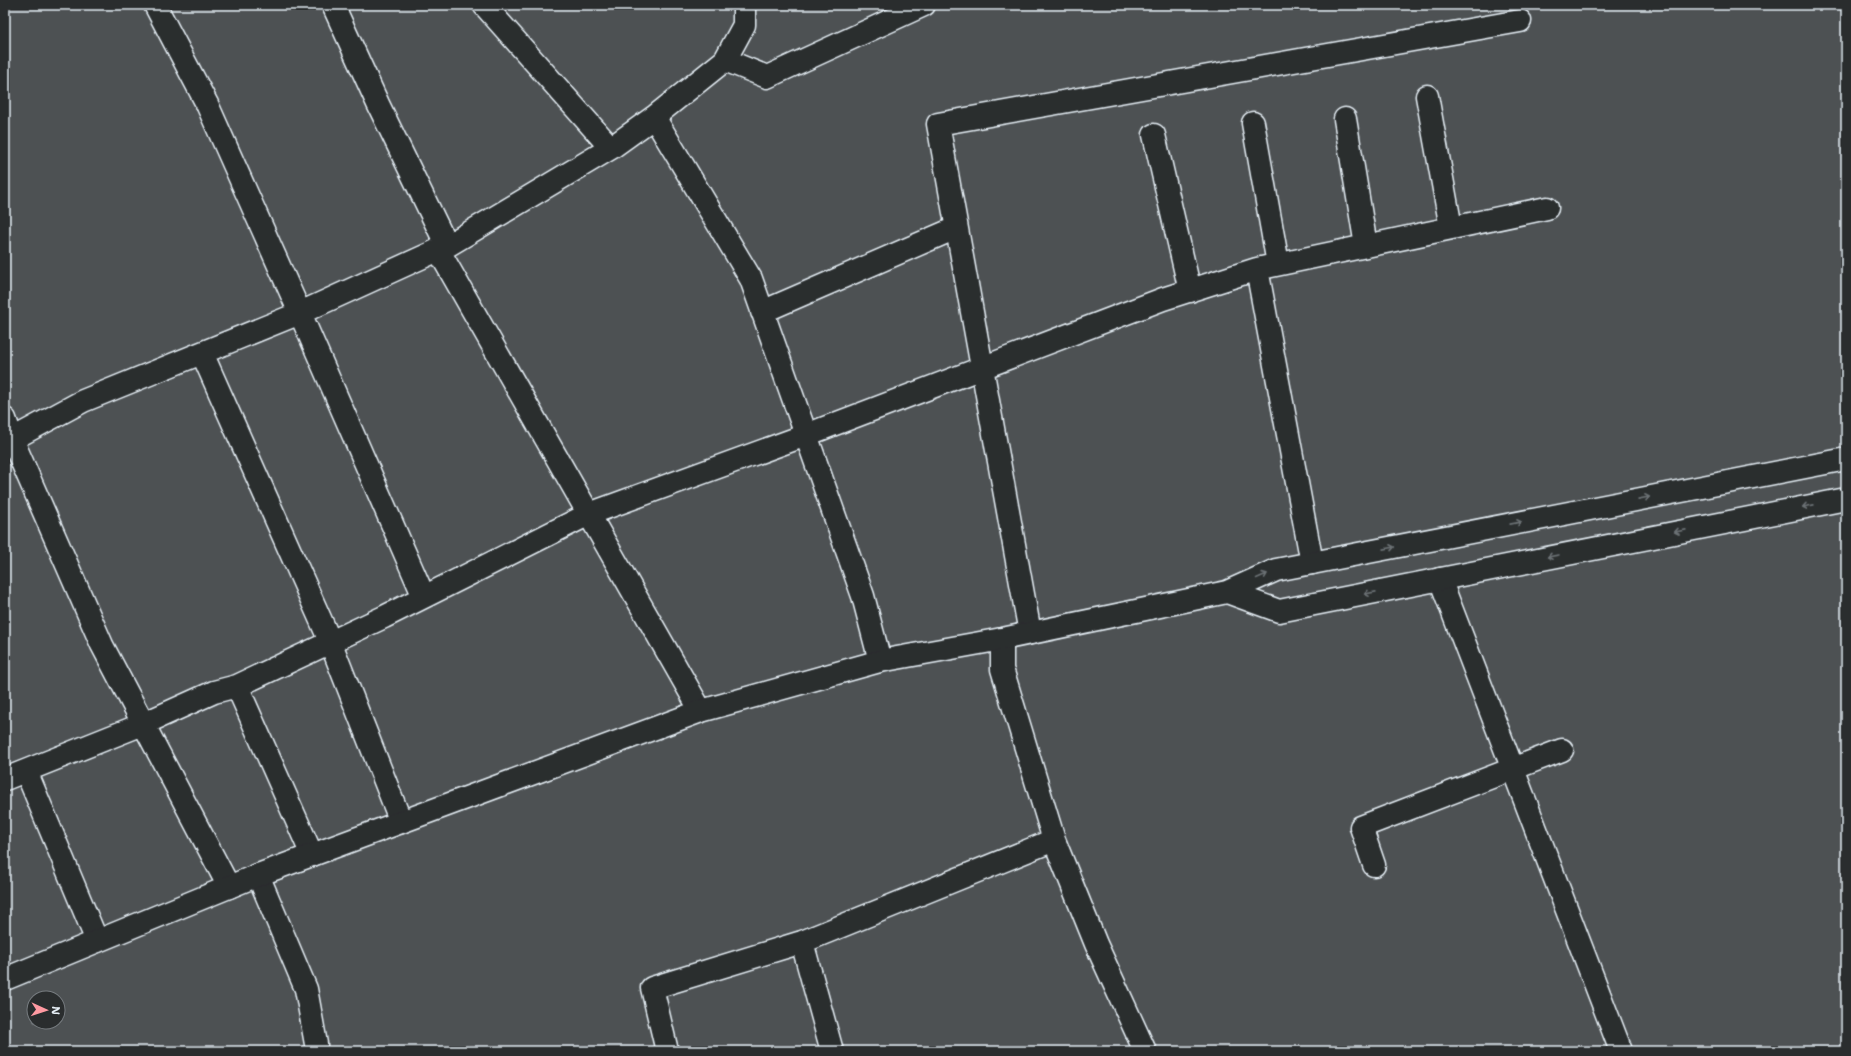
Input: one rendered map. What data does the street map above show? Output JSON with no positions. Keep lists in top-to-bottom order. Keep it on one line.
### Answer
{"north":"right"}
